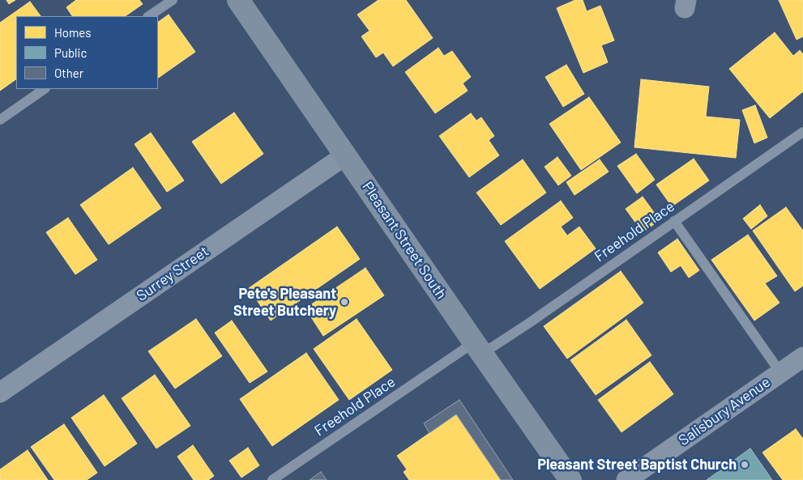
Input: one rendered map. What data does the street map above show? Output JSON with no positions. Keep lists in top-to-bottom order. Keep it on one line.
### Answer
{"streets":{"street":["Pleasant Street South","Surrey Street","Salisbury Avenue"],"lane":["Freehold Place"]},"crossings":[["Freehold Place","Pleasant Street South"],["Pleasant Street South","Surrey Street"]],"places":["Pete's Pleasant Street Butchery","Pleasant Street Baptist Church"],"legend":["Homes","Public","Other"]}
